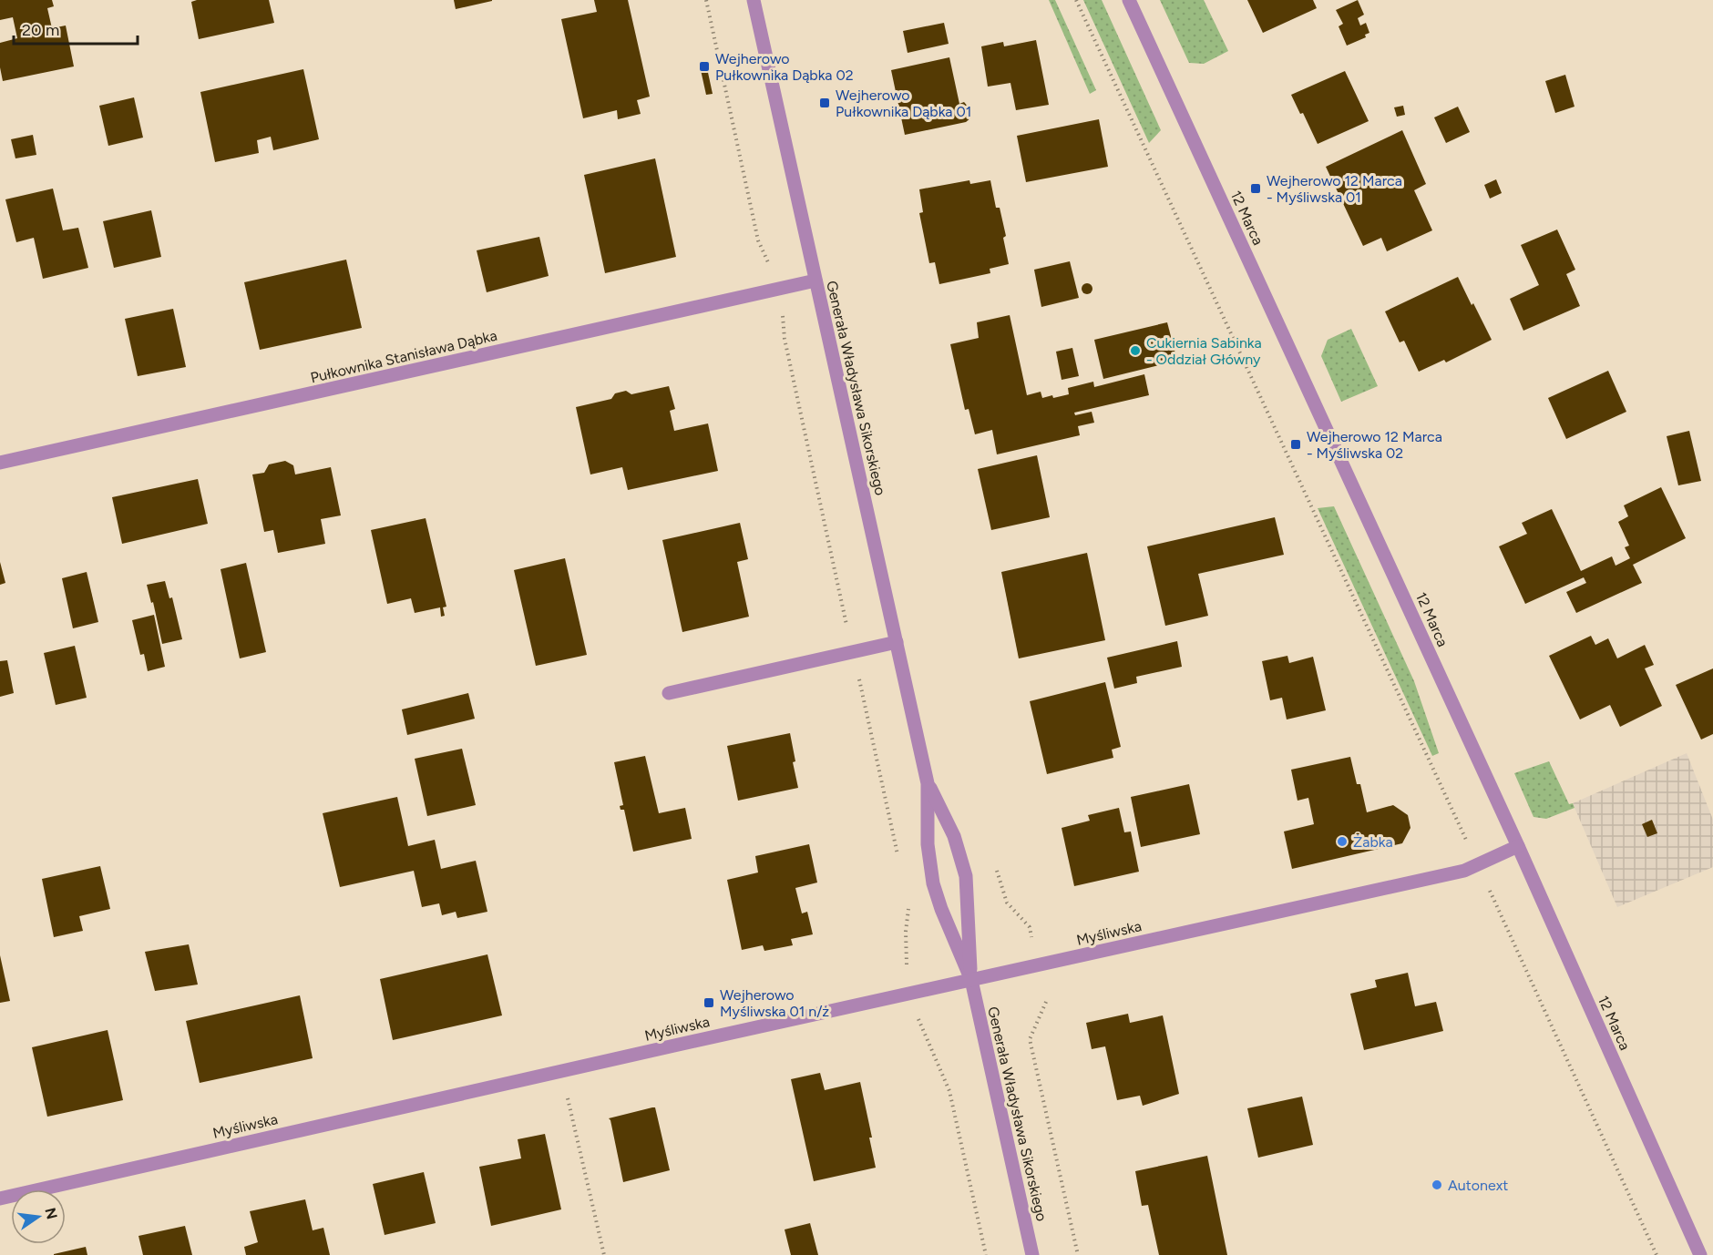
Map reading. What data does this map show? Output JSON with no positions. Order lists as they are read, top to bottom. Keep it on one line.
{"streets":{"street":["12 Marca","Pułkownika Stanisława Dąbka","Generała Władysława Sikorskiego","Myśliwska"]},"crossings":[["12 Marca","Myśliwska"],["Pułkownika Stanisława Dąbka","Generała Władysława Sikorskiego"],["Generała Władysława Sikorskiego","Myśliwska"]],"places":{"transit":["Wejherowo Pułkownika Dąbka 02","Wejherowo Pułkownika Dąbka 01","Wejherowo 12 Marca - Myśliwska 01","Wejherowo 12 Marca - Myśliwska 02","Wejherowo Myśliwska 01 n/ż"],"other":["Cukiernia Sabinka - Oddział Główny","Żabka","Autonext"]},"scale_bar":"20 m","north":"right"}
